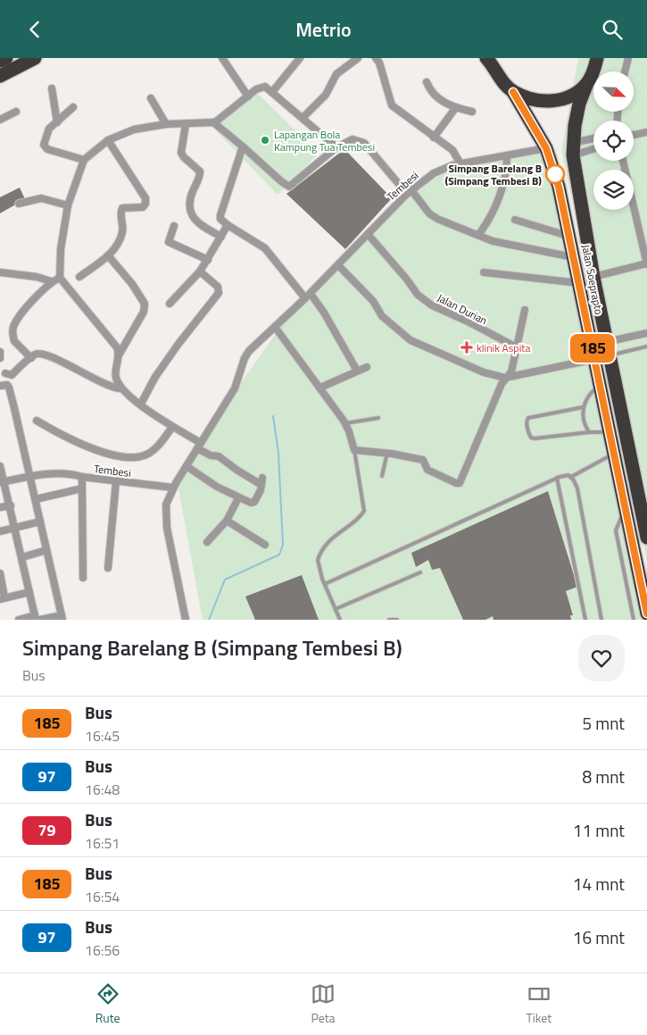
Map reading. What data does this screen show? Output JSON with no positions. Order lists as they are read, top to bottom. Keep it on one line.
{"streets":{"highway":["Jalan Soeprapto"],"street":["Tembesi","Jalan Durian"]},"crossings":[["Tembesi","Jalan Soeprapto"],["Tembesi","Jalan Durian"]],"places":{"other":["Lapangan Bola Kampung Tua Tembesi","Simpang Barelang B (Simpang Tembesi B)"],"health":["klinik Aspita"]},"lines":["bus line 185"],"north":"bottom right","page":{"header":"Metrio","on_map":"185","heading":["Simpang Barelang B (Simpang Tembesi B)","Bus"],"list":[{"mark":"185","name":"Bus","note":"16:45","value":"5 mnt"},{"mark":"97","name":"Bus","note":"16:48","value":"8 mnt"},{"mark":"79","name":"Bus","note":"16:51","value":"11 mnt"},{"mark":"185","name":"Bus","note":"16:54","value":"14 mnt"},{"mark":"97","name":"Bus","note":"16:56","value":"16 mnt"}],"tabs":["Rute","Peta","Tiket"]}}
